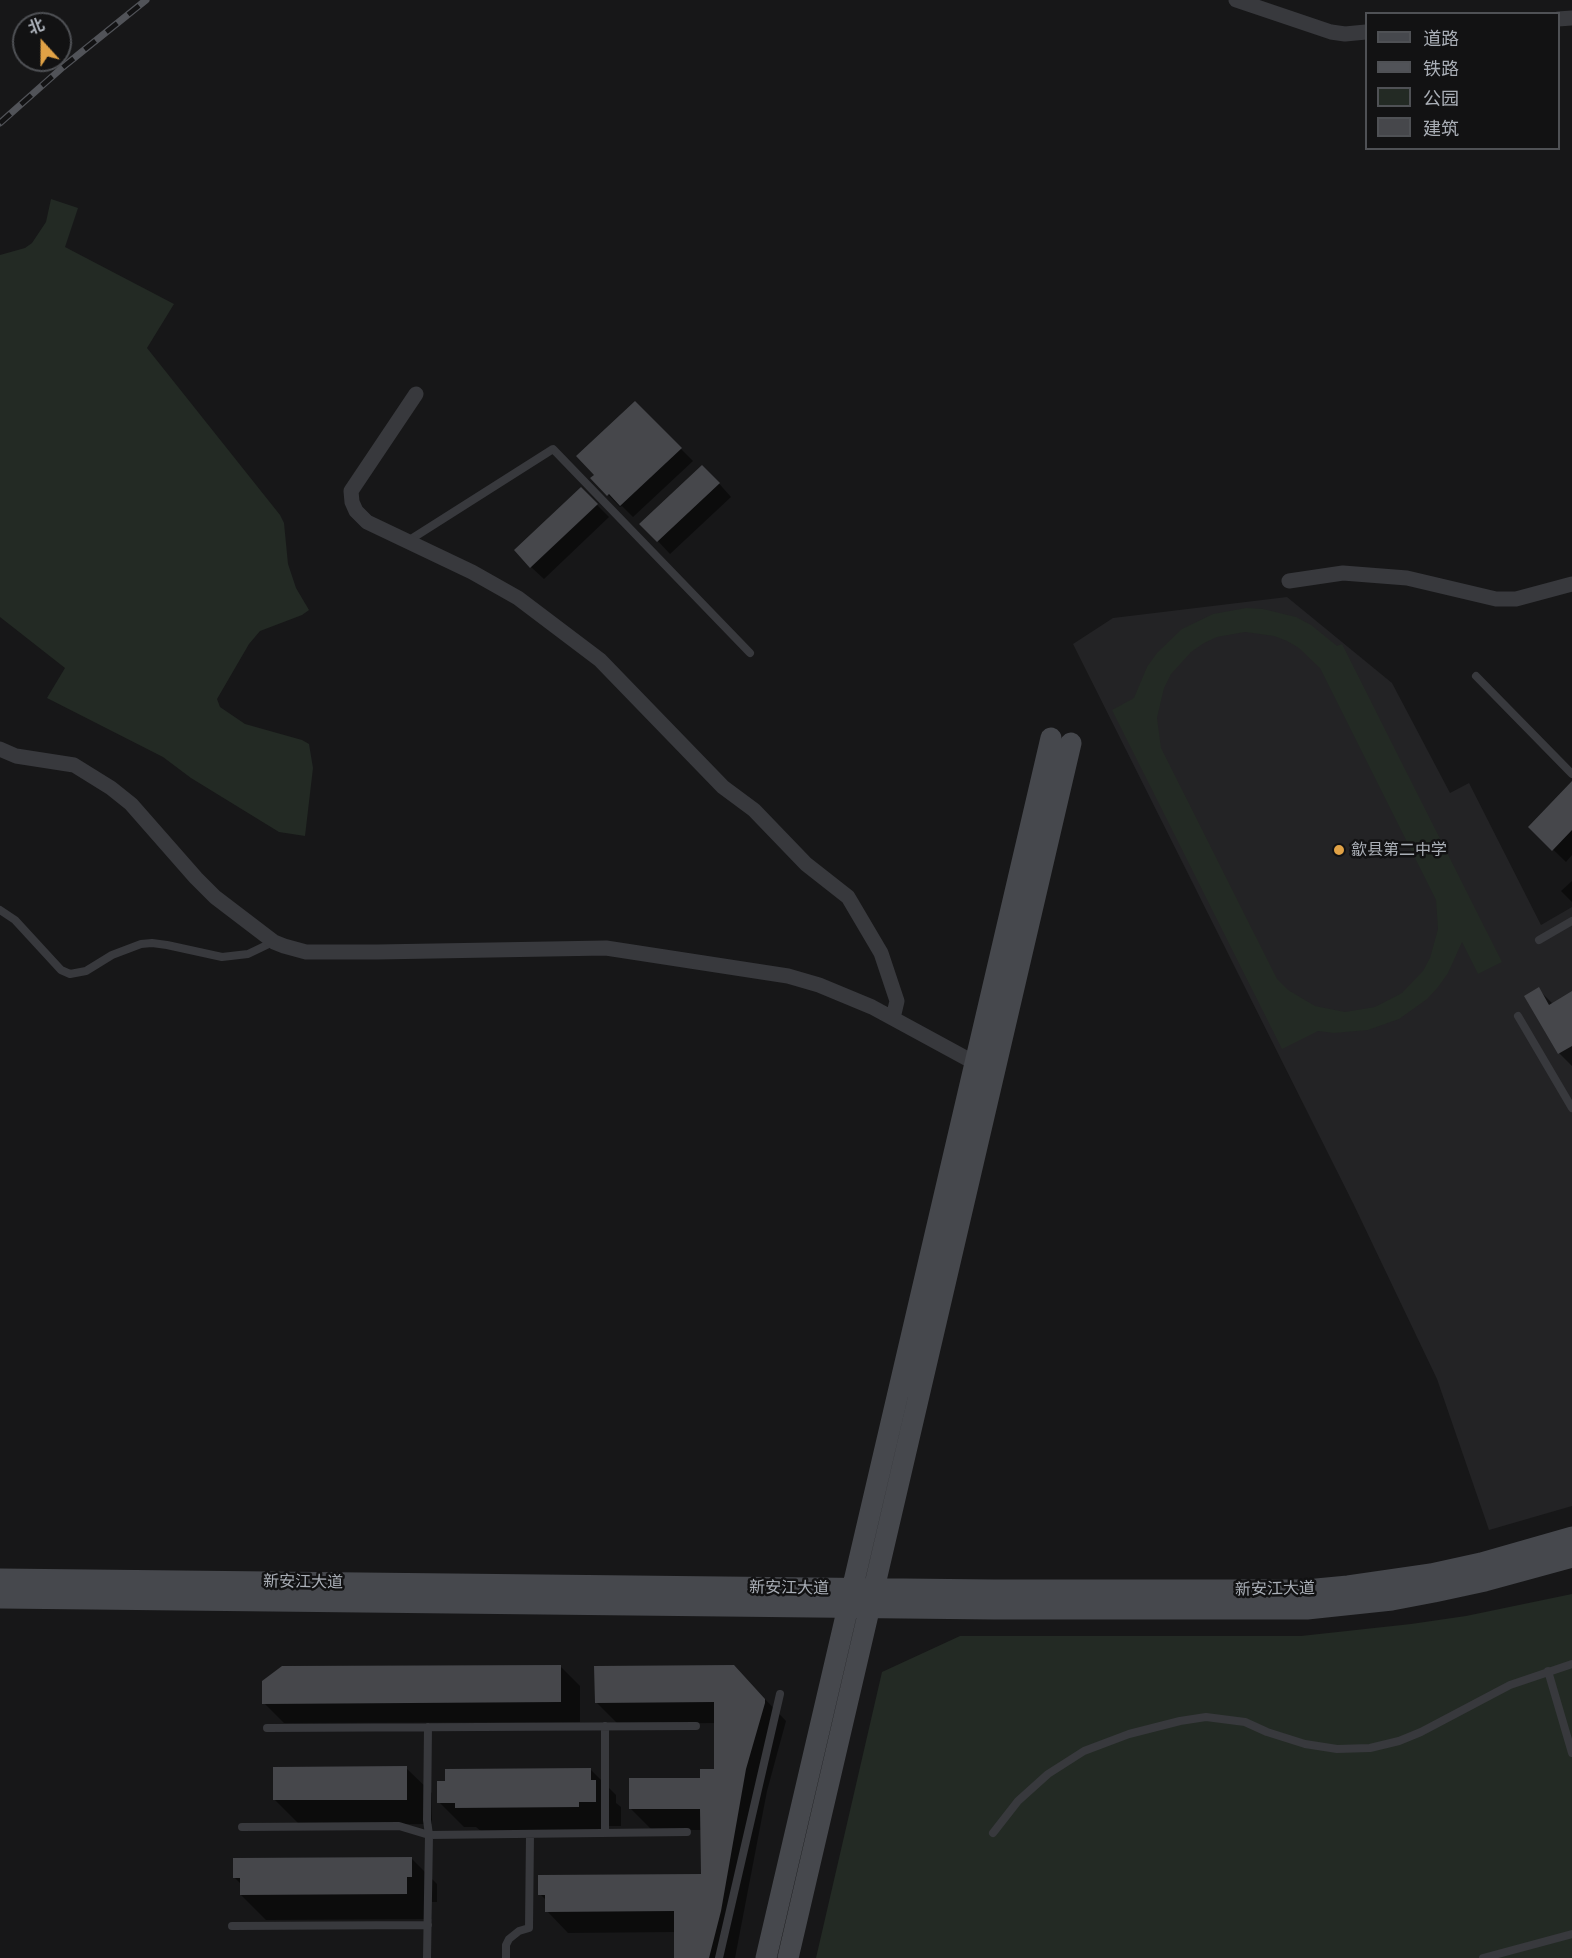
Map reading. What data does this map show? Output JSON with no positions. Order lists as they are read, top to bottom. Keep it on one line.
{"streets":{"main road":["新安江大道"]},"places":["歙县第二中学"],"legend":["道路","铁路","公园","建筑"],"north":"top"}
